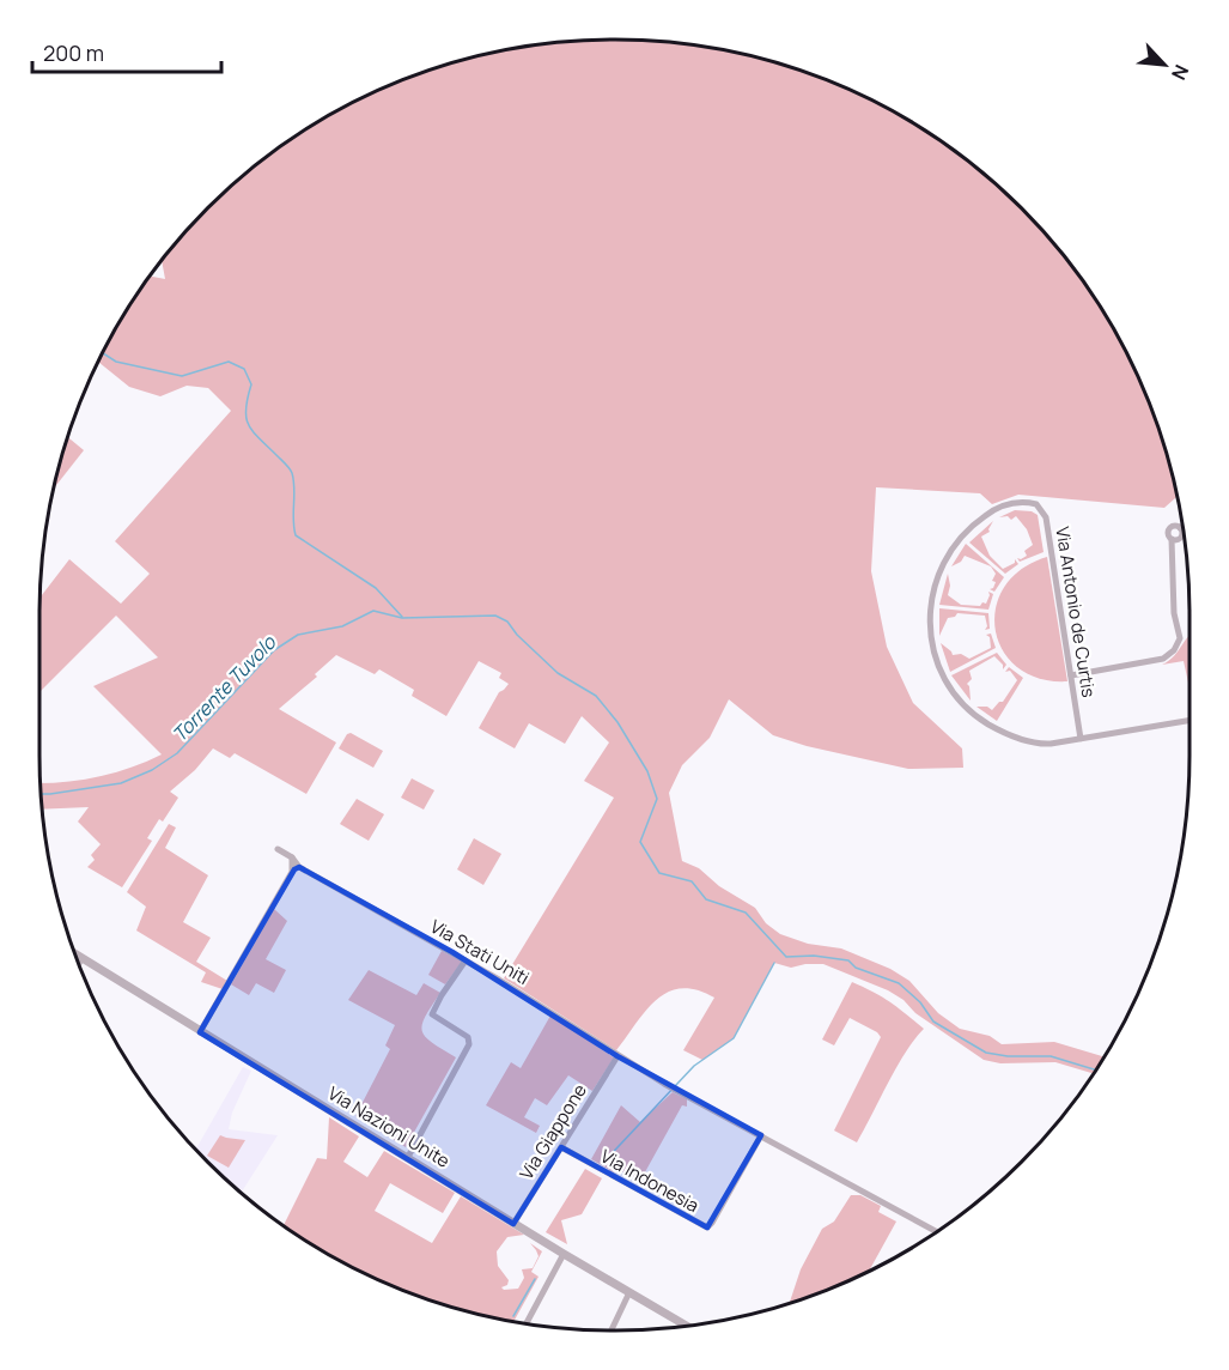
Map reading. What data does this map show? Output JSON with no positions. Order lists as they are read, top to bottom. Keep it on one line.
{"streets":{"street":["Via Antonio de Curtis","Via Stati Uniti","Via Nazioni Unite","Via Giappone","Via Indonesia"]},"crossings":[["Via Stati Uniti","Via Giappone"],["Via Stati Uniti","Via Indonesia"],["Via Nazioni Unite","Via Giappone"],["Via Giappone","Via Indonesia"]],"water":["Torrente Tuvolo"],"scale_bar":"200 m","north":"bottom right"}
